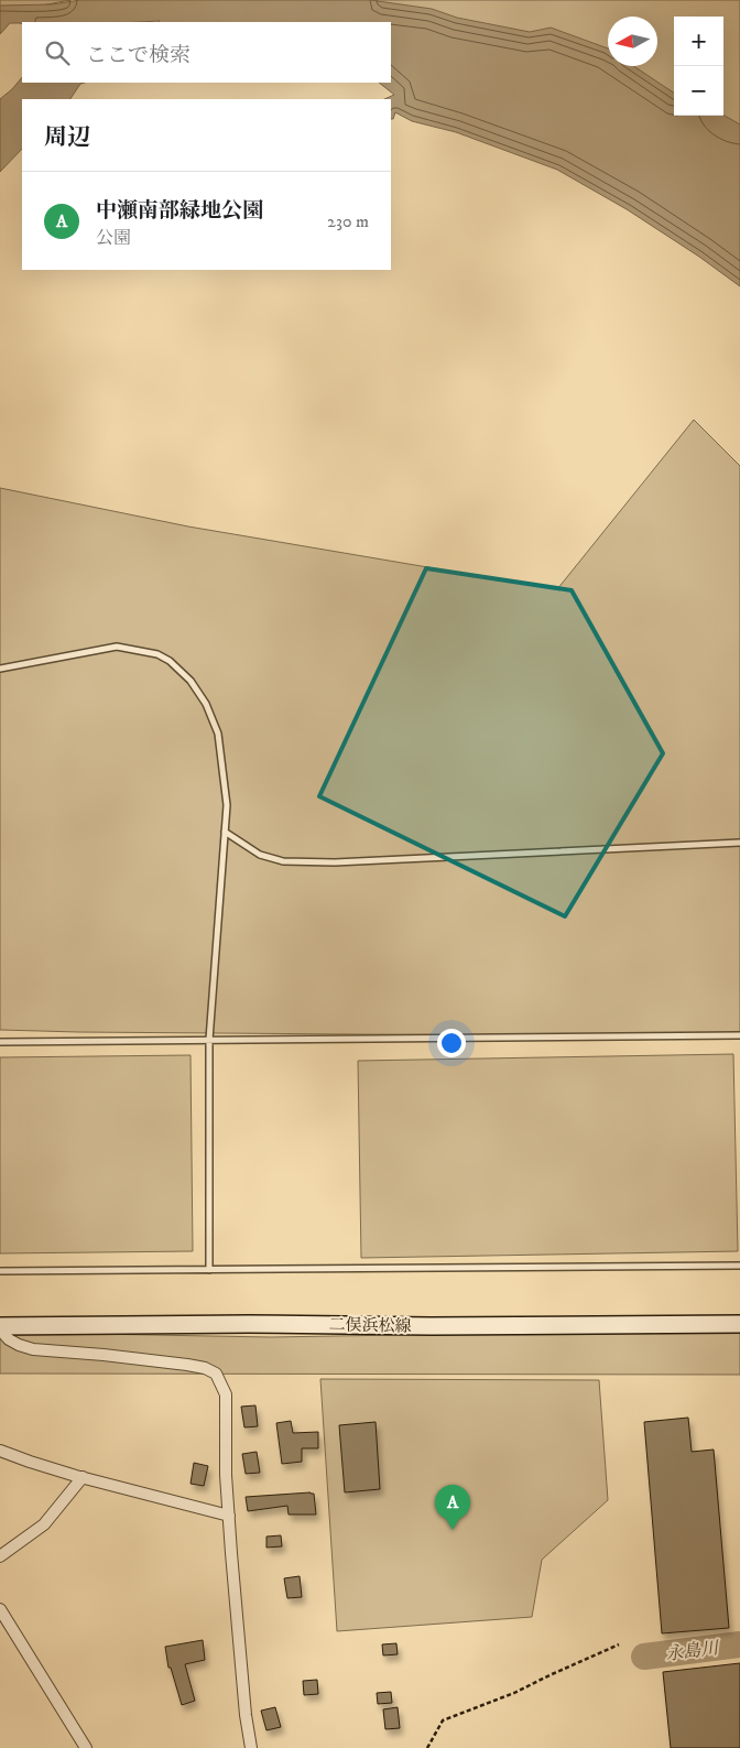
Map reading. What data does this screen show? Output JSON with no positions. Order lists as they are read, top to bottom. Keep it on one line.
{"streets":{"main road":["二俣浜松線"]},"water":["永島川"],"north":"left","page":{"map_buttons":["+","−"],"search":"ここで検索","heading":"周辺","list":[{"mark":"A","name":"中瀬南部緑地公園","note":"公園","value":"230 m"}],"pins":"A"}}
